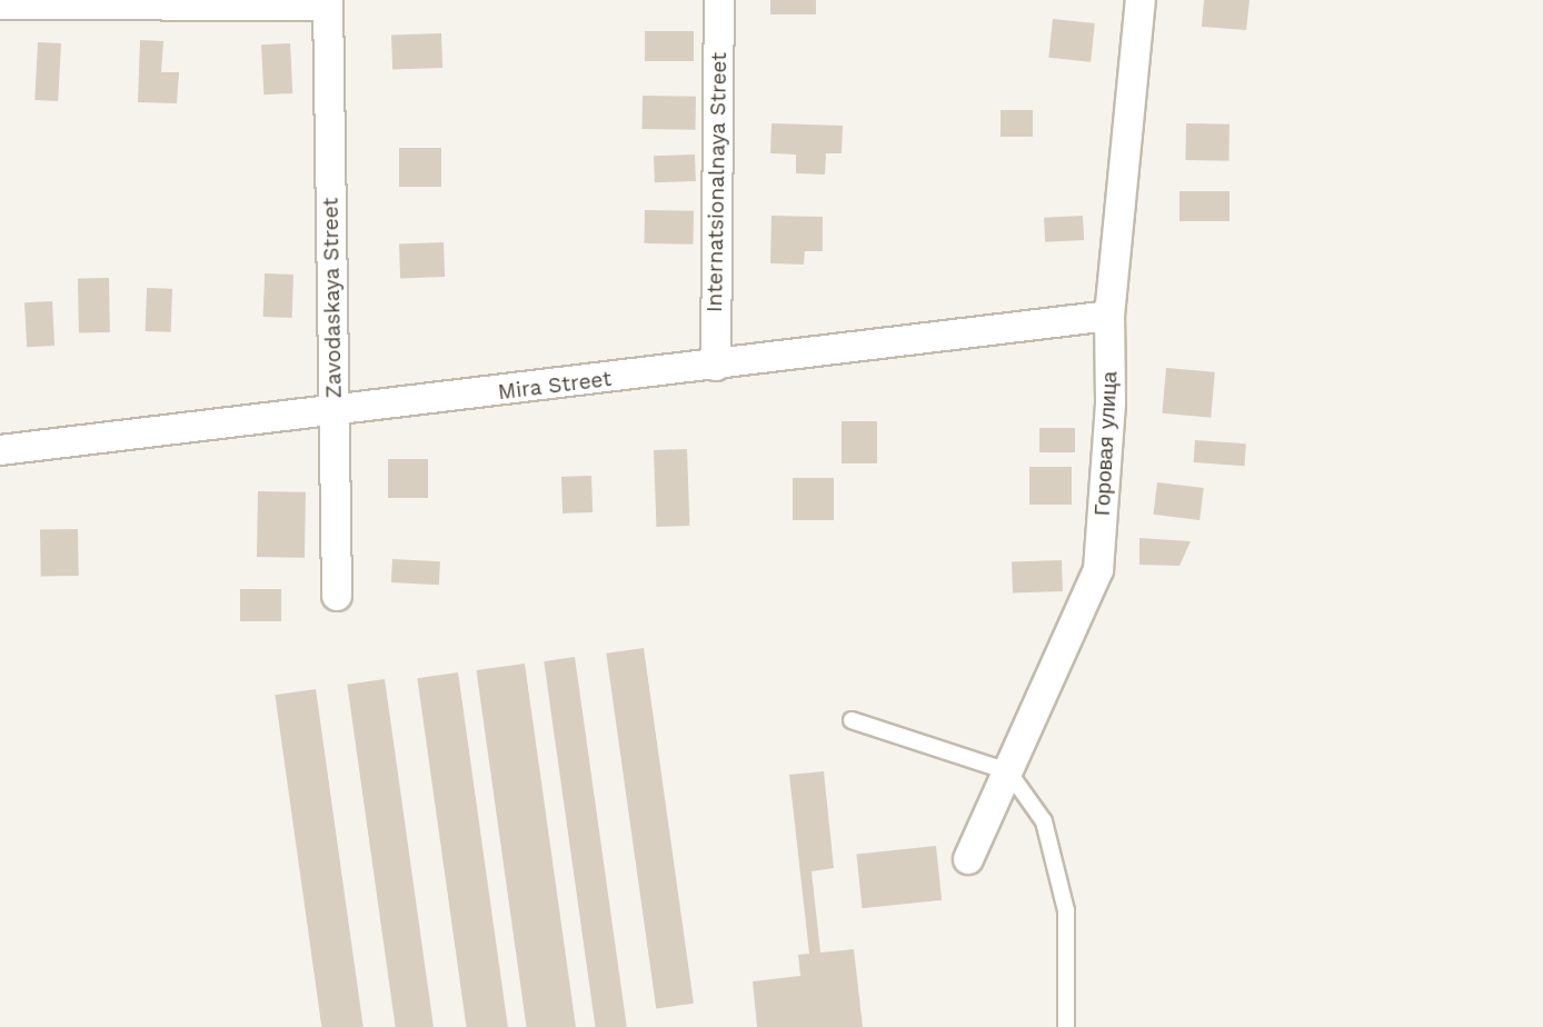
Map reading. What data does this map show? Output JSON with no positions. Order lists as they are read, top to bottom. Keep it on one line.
{"streets":{"street":["Internatsionalnaya Street","Zavodaskaya Street","Mira Street","Горовая улица"]},"crossings":[["Internatsionalnaya Street","Mira Street"],["Zavodaskaya Street","Mira Street"],["Mira Street","Горовая улица"]]}
